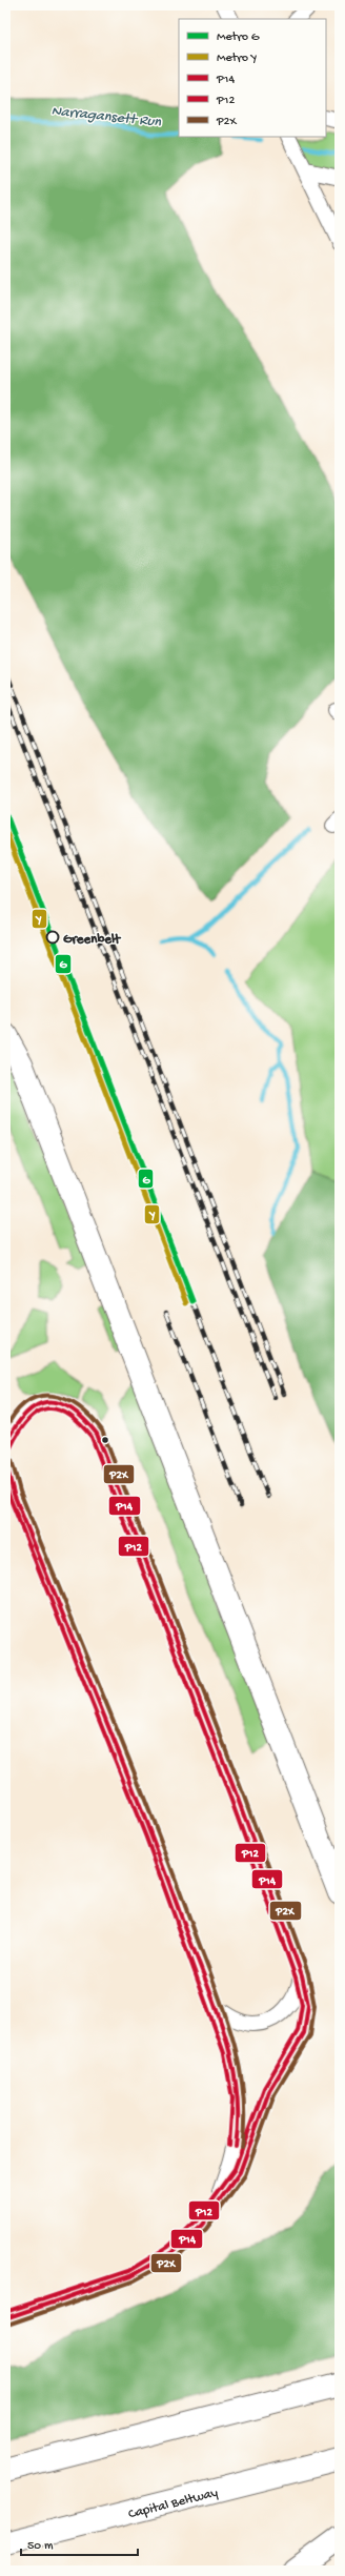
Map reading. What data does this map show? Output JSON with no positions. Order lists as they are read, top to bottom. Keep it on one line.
{"streets":{"highway":["Capital Beltway"]},"water":["Narragansett Run"],"places":["Greenbelt"],"lines":["metro line G","metro line Y","transit line P2X","transit line P14","transit line P12"],"legend":["Metro G","Metro Y","P14","P12","P2X"],"scale_bar":"50 m"}
